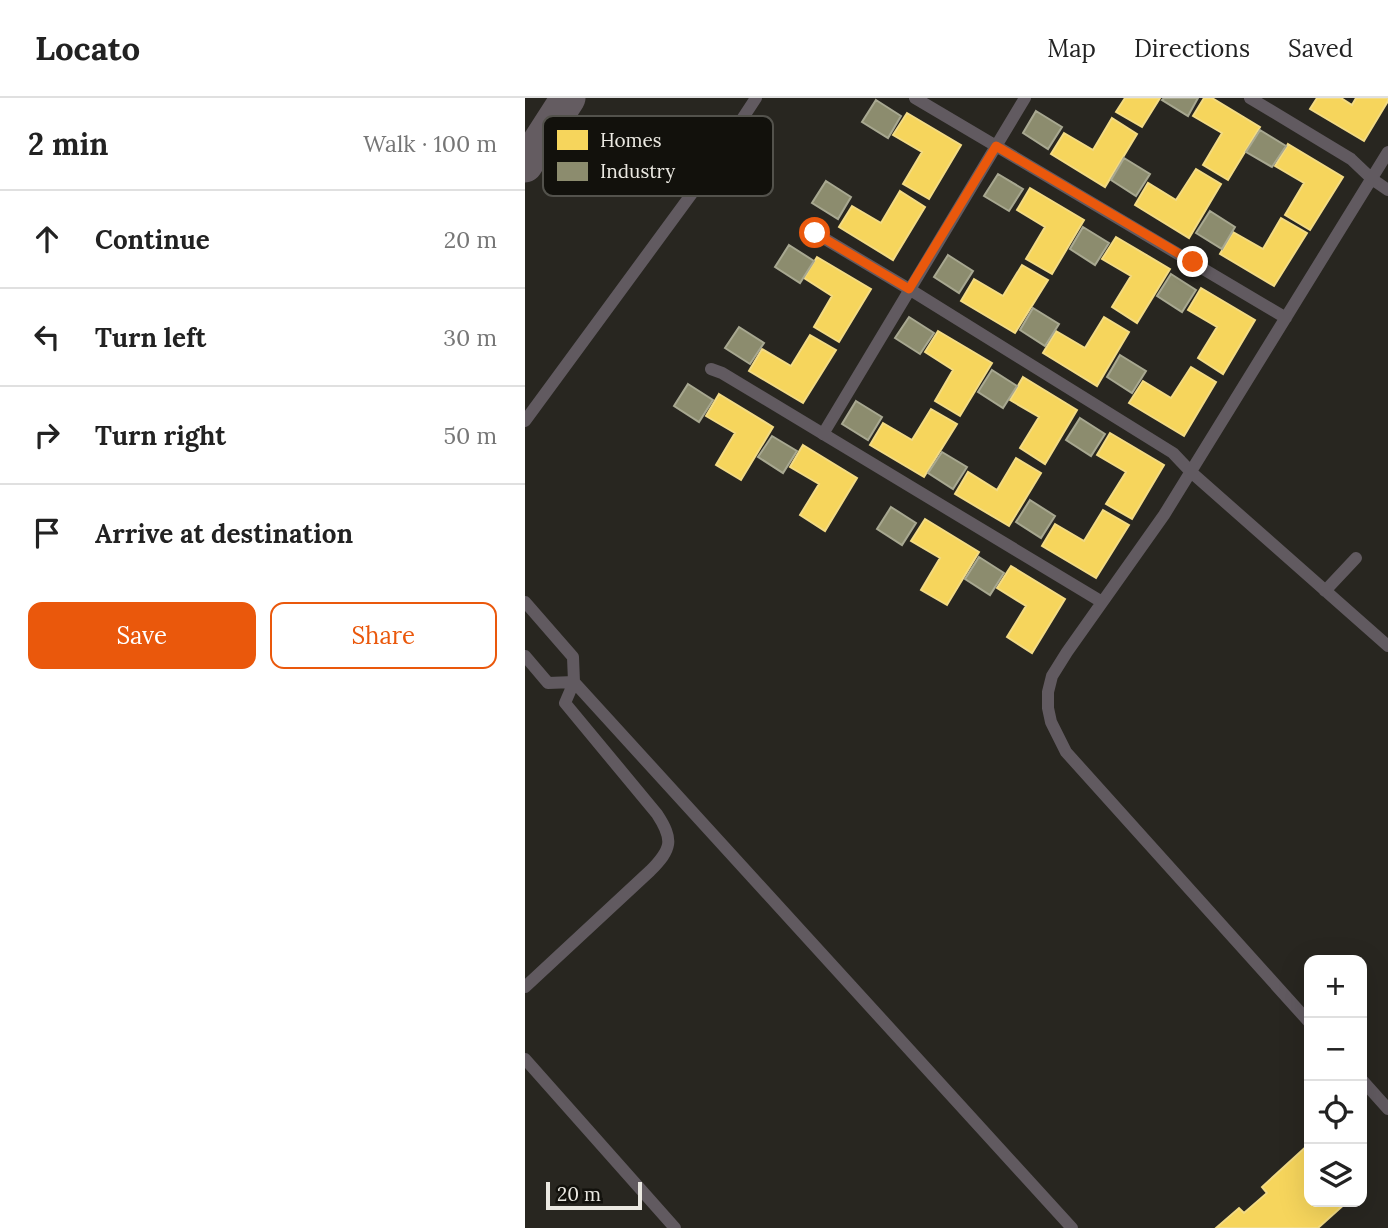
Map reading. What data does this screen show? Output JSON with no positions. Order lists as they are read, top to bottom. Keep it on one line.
{"legend":["Homes","Industry"],"scale_bar":"20 m","page":{"header":"Locato","nav":["Map","Directions","Saved"],"heading":["2 min","Walk · 100 m"],"list":[["Continue","20 m"],["Turn left","30 m"],["Turn right","50 m"],"Arrive at destination"],"buttons":["Save","Share"],"map_buttons":["+","−"],"scale":"20 m"}}
